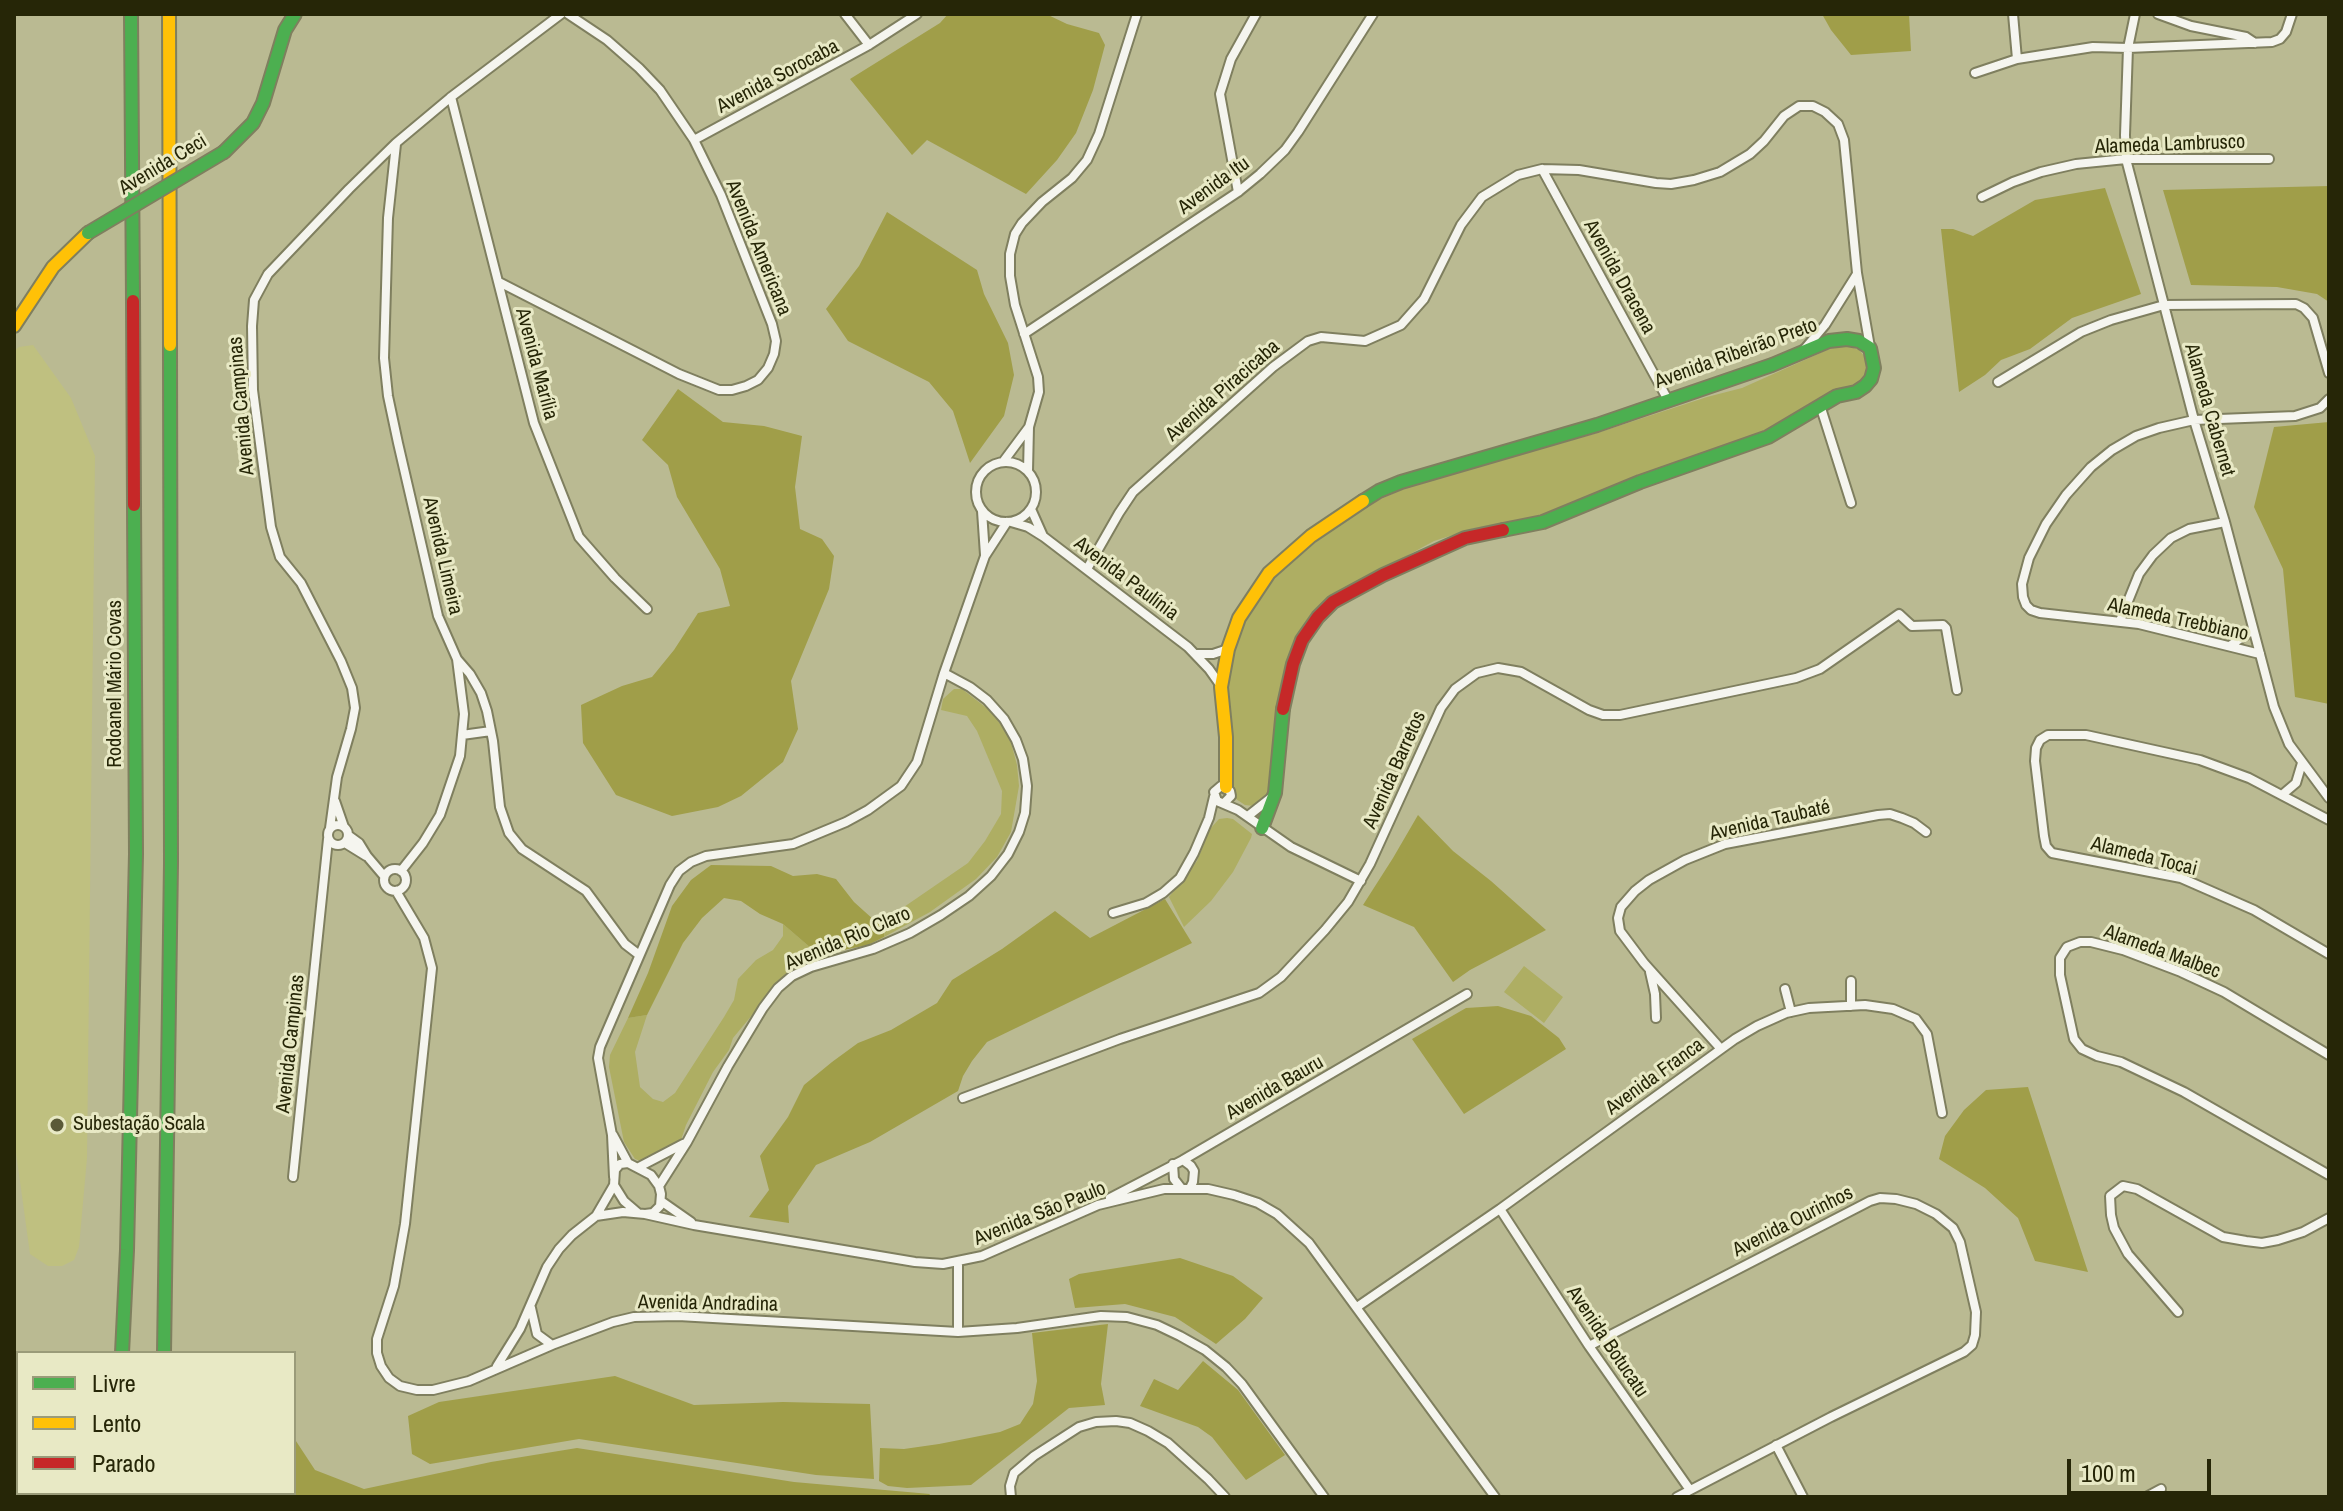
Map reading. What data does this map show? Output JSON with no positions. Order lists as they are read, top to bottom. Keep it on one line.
{"streets":{"main road":["Avenida Ceci","Avenida Ribeirão Preto","Rodoanel Mário Covas"],"street":["Avenida Sorocaba","Alameda Lambrusco","Avenida Itu","Avenida Americana","Avenida Dracena","Avenida Marília","Avenida Piracicaba","Avenida Campinas","Alameda Cabernet","Avenida Limeira","Avenida Paulínia","Alameda Trebbiano","Avenida Barretos","Avenida Taubaté","Alameda Tocai","Avenida Rio Claro","Alameda Malbec","Avenida Franca","Avenida Bauru","Avenida São Paulo","Avenida Ourinhos","Avenida Andradina","Avenida Botucatu"]},"crossings":[["Avenida Sorocaba","Avenida Americana"],["Alameda Lambrusco","Alameda Cabernet"],["Avenida Americana","Avenida Marília"],["Avenida Americana","Avenida Campinas"],["Avenida Dracena","Avenida Ribeirão Preto"],["Avenida Dracena","Avenida Piracicaba"],["Avenida Ribeirão Preto","Avenida Piracicaba"],["Avenida Ribeirão Preto","Avenida Paulínia"],["Avenida Marília","Avenida Campinas"],["Avenida Piracicaba","Avenida Paulínia"],["Avenida Campinas","Avenida Limeira"],["Alameda Cabernet","Alameda Trebbiano"],["Avenida Taubaté","Avenida Franca"],["Avenida Rio Claro","Avenida São Paulo"],["Avenida Franca","Avenida São Paulo"],["Avenida Franca","Avenida Botucatu"],["Avenida Bauru","Avenida São Paulo"],["Avenida Ourinhos","Avenida Botucatu"]],"places":["Subestação Scala"],"legend":["Livre","Lento","Parado"],"scale_bar":"100 m"}
